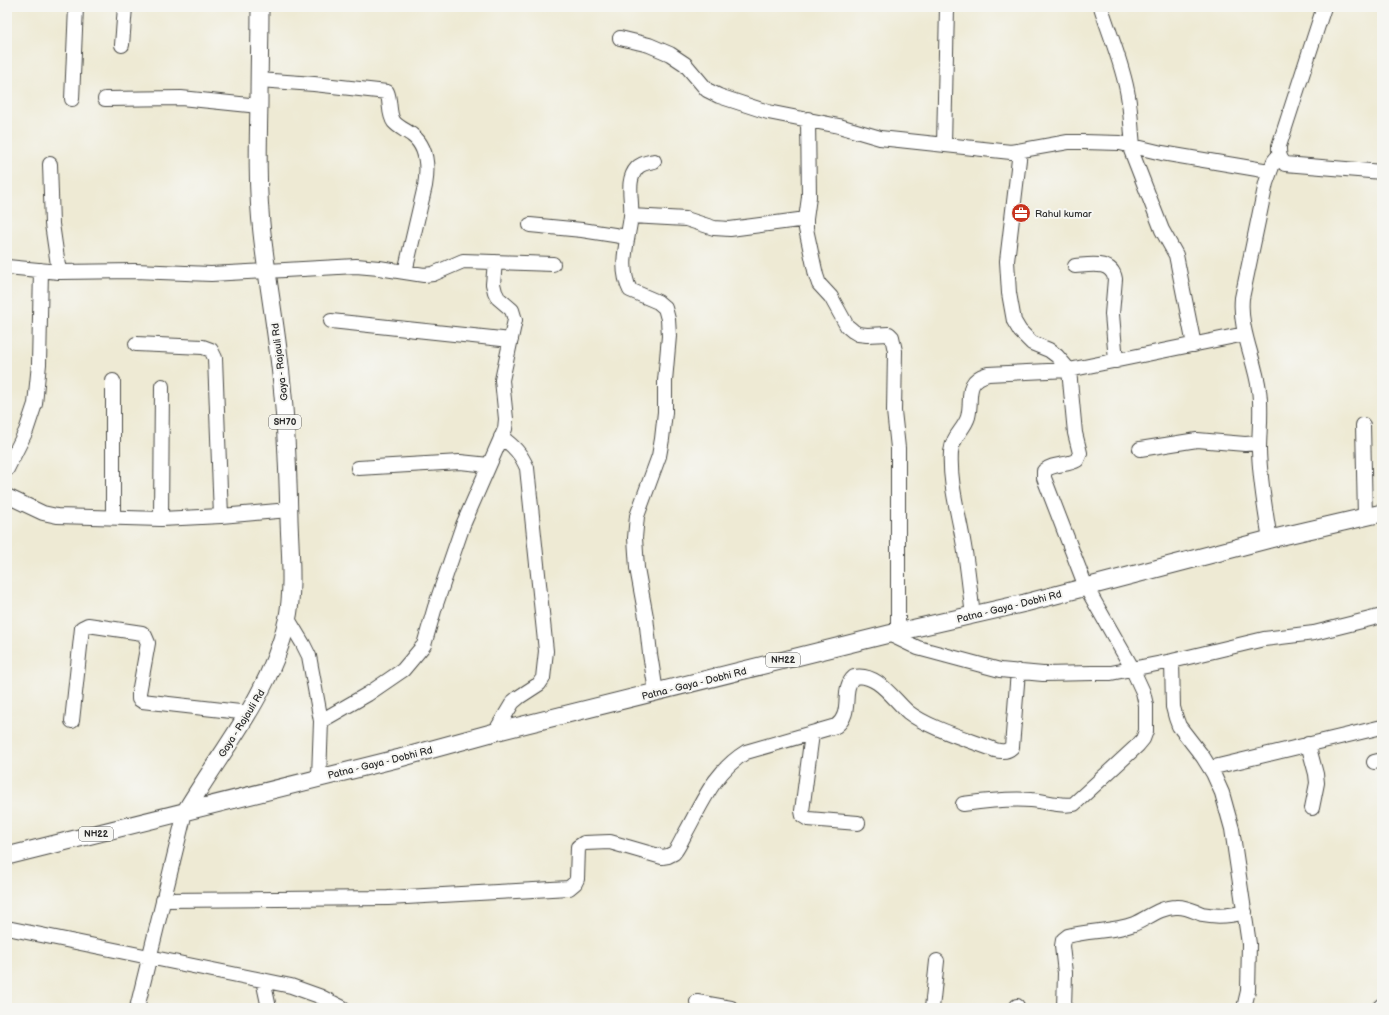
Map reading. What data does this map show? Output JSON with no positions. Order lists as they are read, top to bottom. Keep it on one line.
{"streets":{"main road":["Gaya - Rajauli Rd","SH70","Patna - Gaya - Dobhi Rd","NH22"]},"crossings":[["Gaya - Rajauli Rd","Patna - Gaya - Dobhi Rd"]],"places":{"office":["Rahul kumar"]}}
